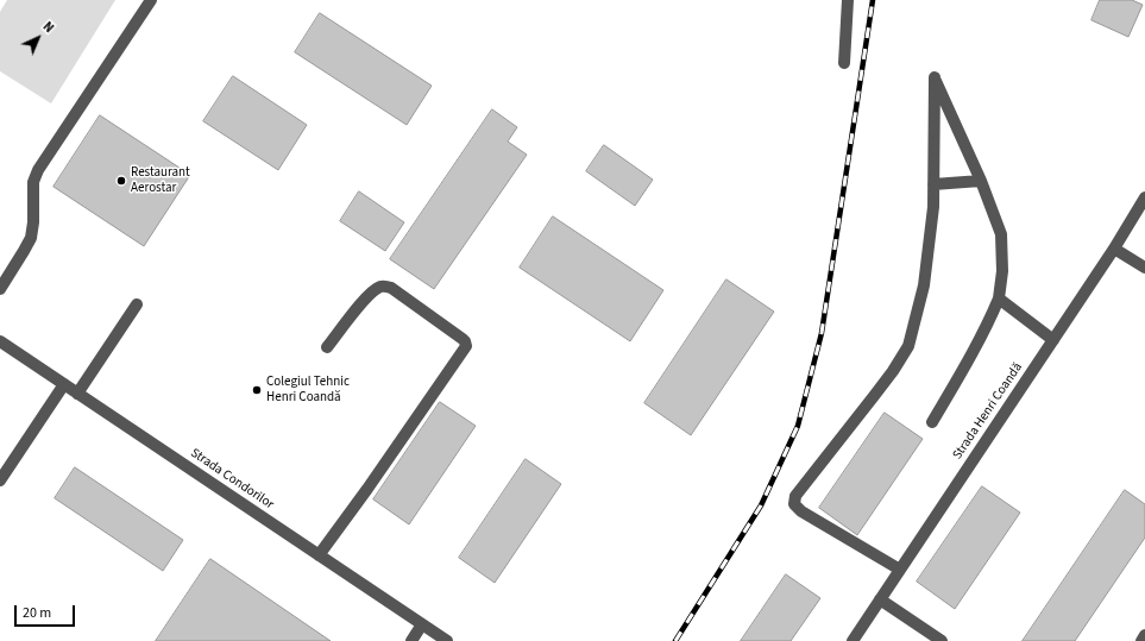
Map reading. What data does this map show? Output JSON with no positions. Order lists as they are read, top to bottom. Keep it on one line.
{"streets":{"street":["Strada Henri Coandă","Strada Condorilor"]},"places":["Restaurant Aerostar","Colegiul Tehnic Henri Coandă"],"scale_bar":"20 m","north":"top right"}
